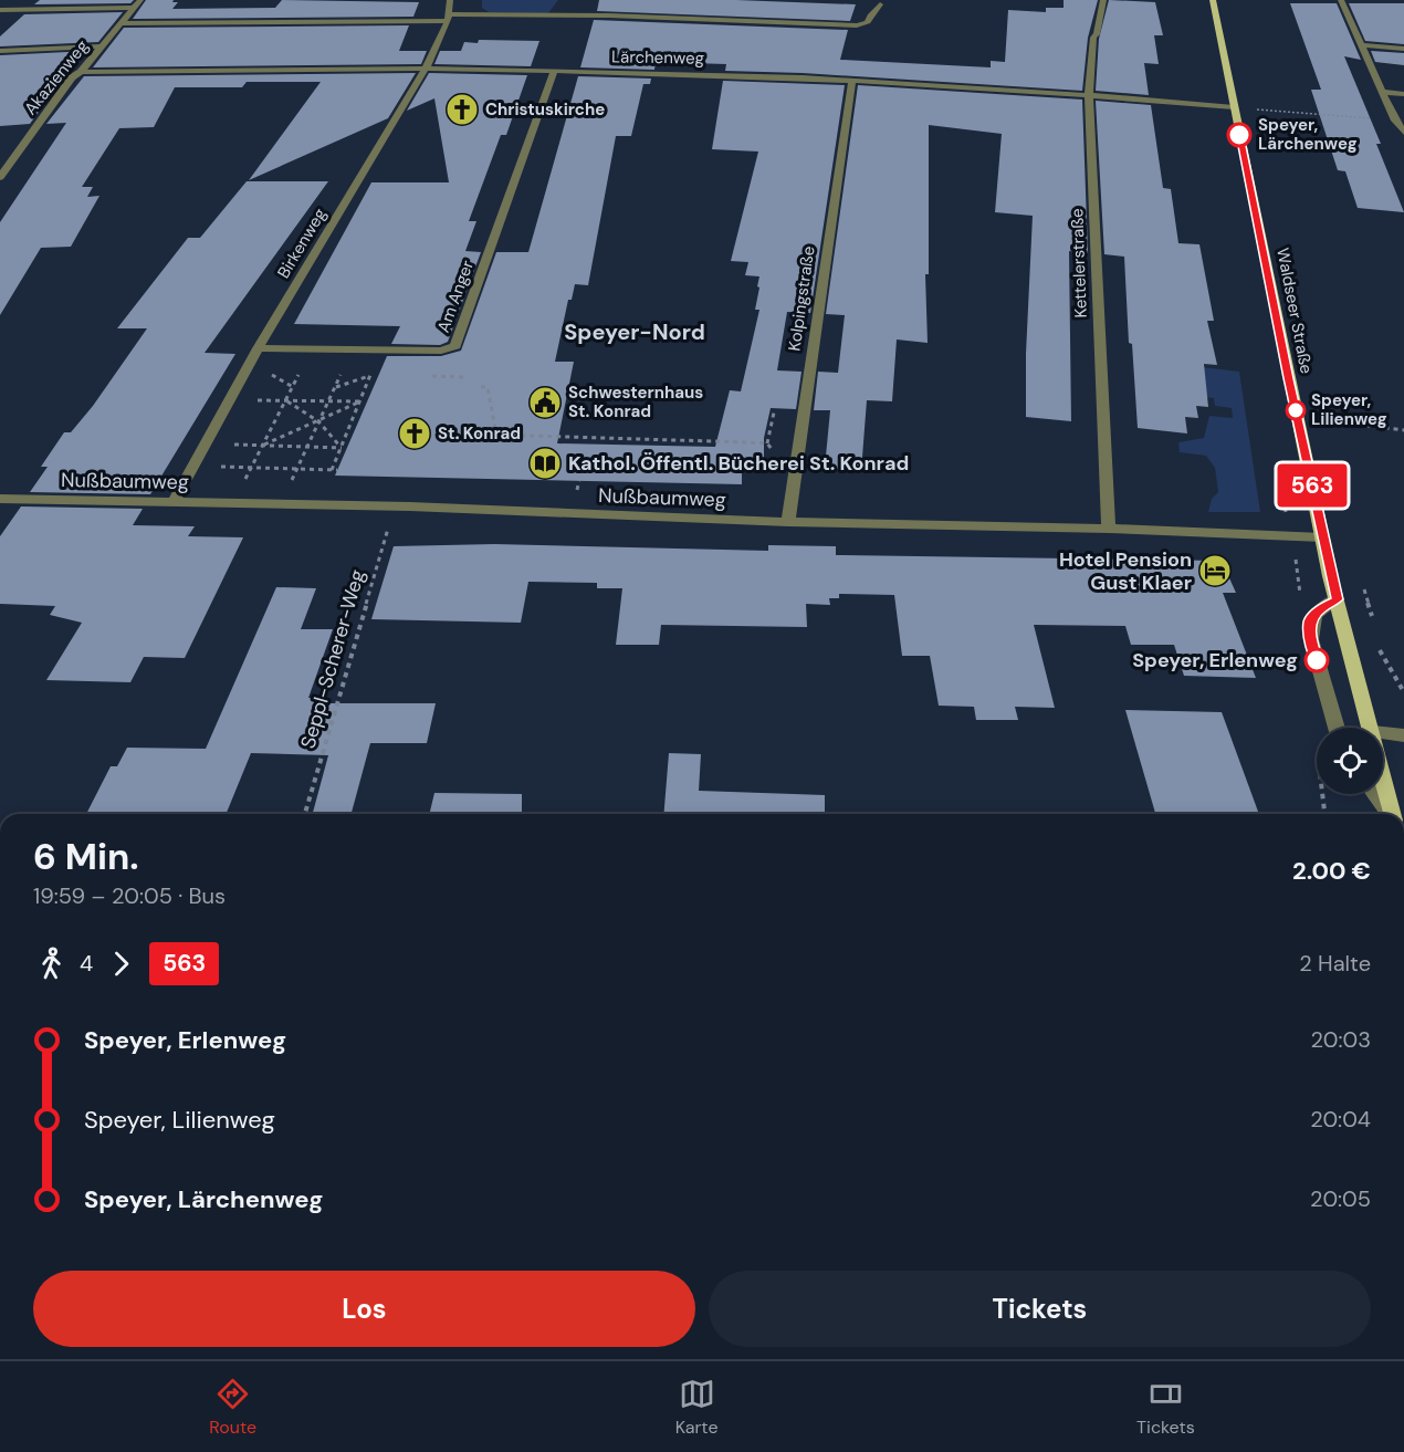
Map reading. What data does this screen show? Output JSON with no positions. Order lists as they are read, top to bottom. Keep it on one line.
{"streets":{"main road":["Waldseer Straße"],"street":["Lärchenweg","Akazienweg","Birkenweg","Kettelerstraße","Am Anger","Kolpingstraße","Nußbaumweg"],"path":["Seppl-Scherer-Weg"]},"crossings":[["Lärchenweg","Akazienweg"],["Lärchenweg","Birkenweg"],["Lärchenweg","Kettelerstraße"],["Lärchenweg","Am Anger"],["Lärchenweg","Kolpingstraße"],["Lärchenweg","Waldseer Straße"],["Birkenweg","Am Anger"],["Birkenweg","Nußbaumweg"],["Kettelerstraße","Nußbaumweg"],["Kolpingstraße","Nußbaumweg"],["Waldseer Straße","Nußbaumweg"],["Nußbaumweg","Seppl-Scherer-Weg"]],"districts":["Speyer-Nord"],"places":{"church":["Christuskirche","St. Konrad"],"other":["Speyer, Lärchenweg","Speyer, Lilienweg","Speyer, Erlenweg"],"public building":["Schwesternhaus St. Konrad"],"library":["Kathol. Öffentl. Bücherei St. Konrad"],"hotel":["Hotel Pension Gust Klaer"]},"lines":["bus line 563"],"page":{"on_map":"563","heading":["6 Min.","19:59 – 20:05 · Bus","2.00 €"],"legs":["4","563","2 Halte"],"list":[{"name":"Speyer, Erlenweg","value":"20:03"},{"name":"Speyer, Lilienweg","value":"20:04"},{"name":"Speyer, Lärchenweg","value":"20:05"}],"buttons":["Los","Tickets"],"tabs":["Route","Karte","Tickets"]}}
